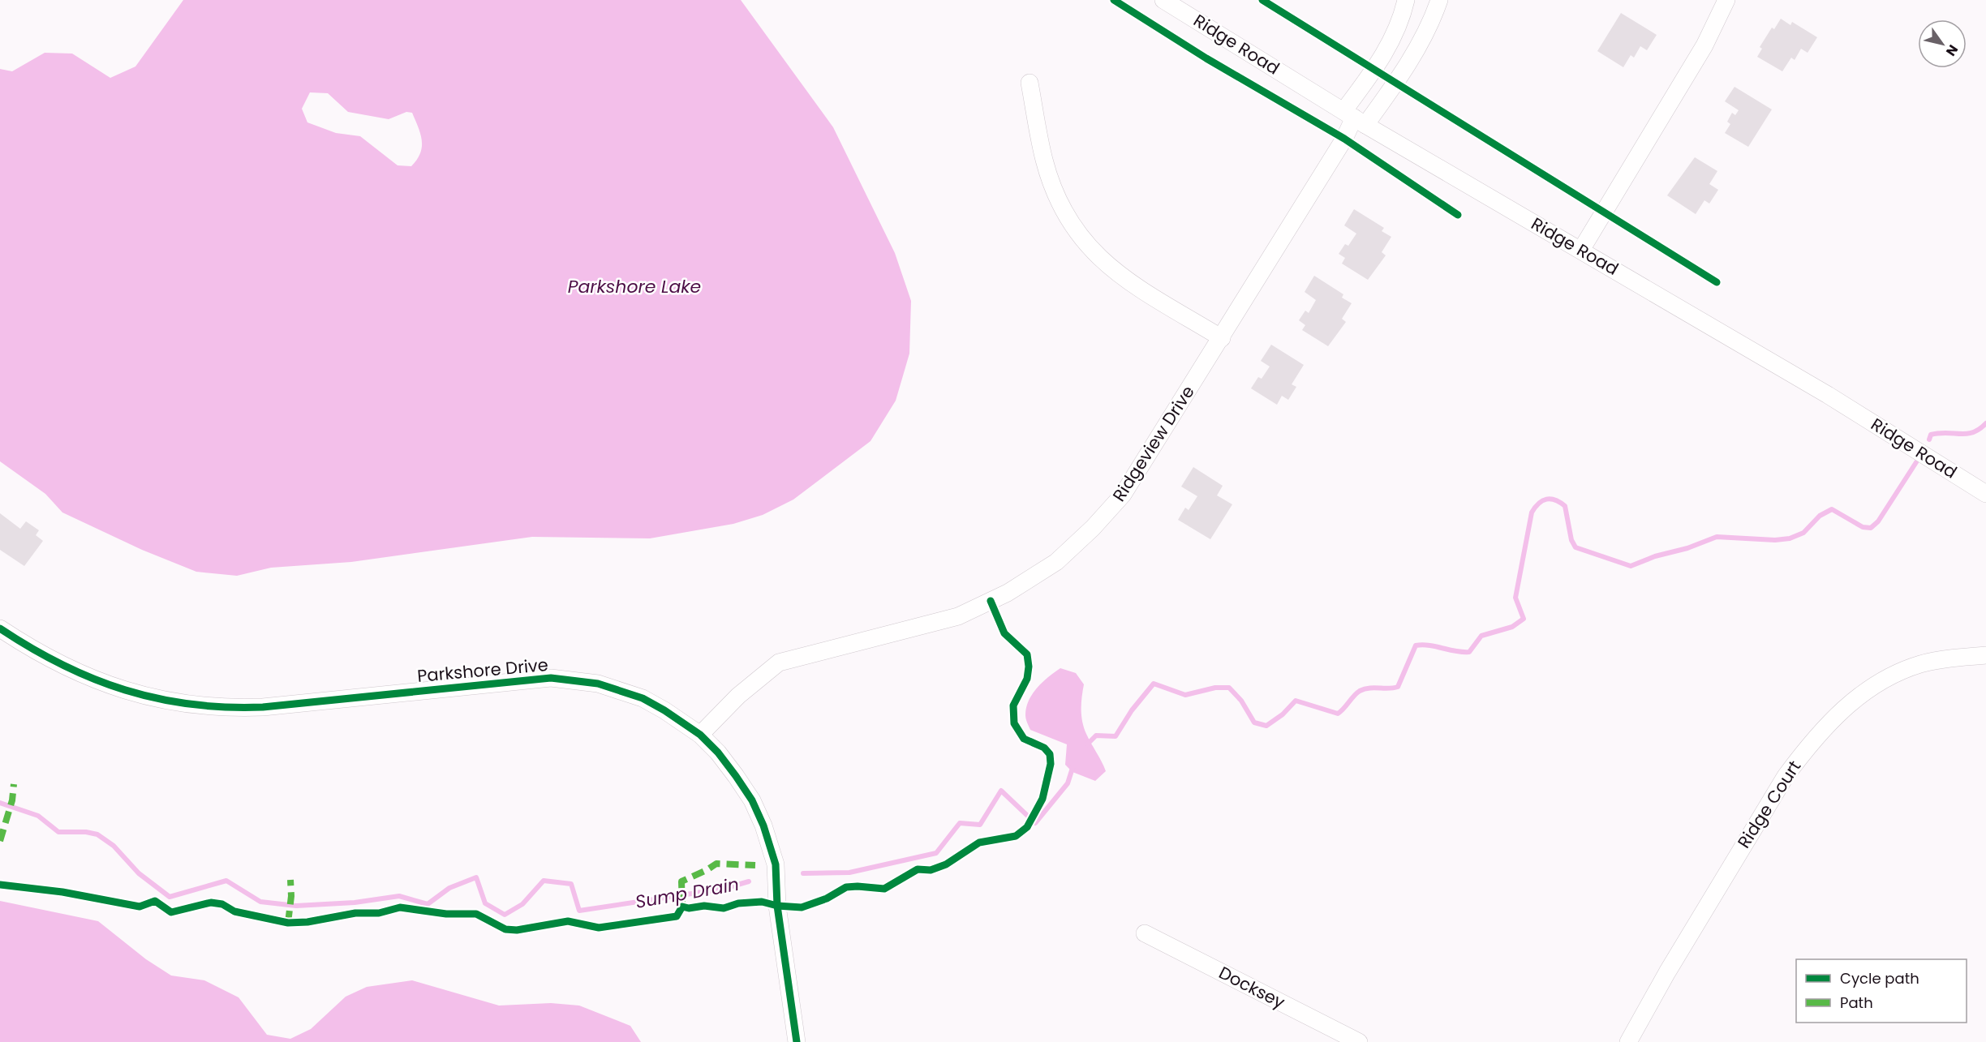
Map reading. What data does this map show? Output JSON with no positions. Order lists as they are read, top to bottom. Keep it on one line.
{"streets":{"street":["Ridge Road","Ridgeview Drive","Parkshore Drive","Ridge Court","Docksey"]},"crossings":[["Ridge Road","Ridgeview Drive"],["Ridgeview Drive","Parkshore Drive"]],"water":["Parkshore Lake","Sump Drain"],"legend":["Cycle path","Path"],"north":"bottom right"}
